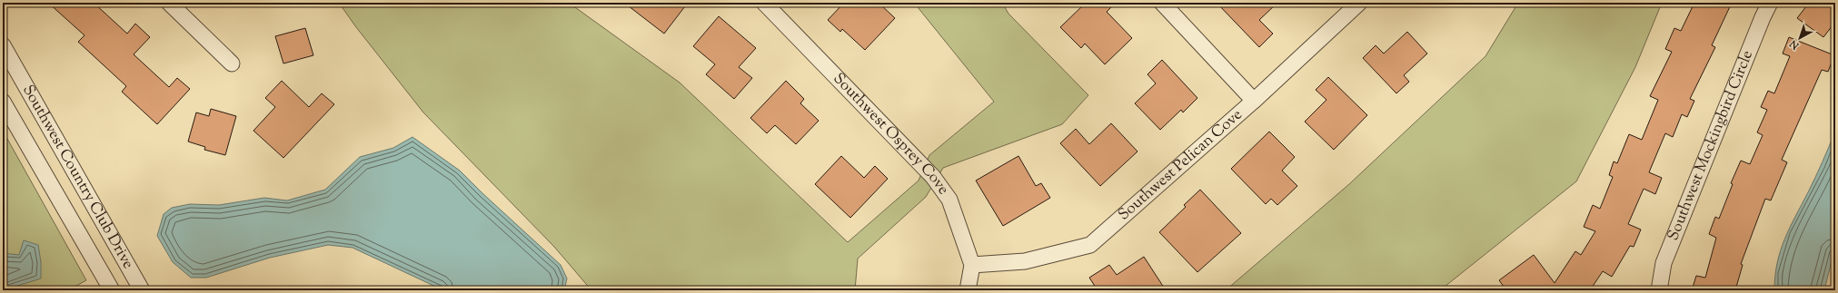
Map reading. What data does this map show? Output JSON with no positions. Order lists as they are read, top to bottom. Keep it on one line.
{"streets":{"street":["Southwest Osprey Cove","Southwest Mockingbird Circle","Southwest Pelican Cove","Southwest Country Club Drive"]},"crossings":[["Southwest Osprey Cove","Southwest Pelican Cove"]],"north":"bottom left"}
